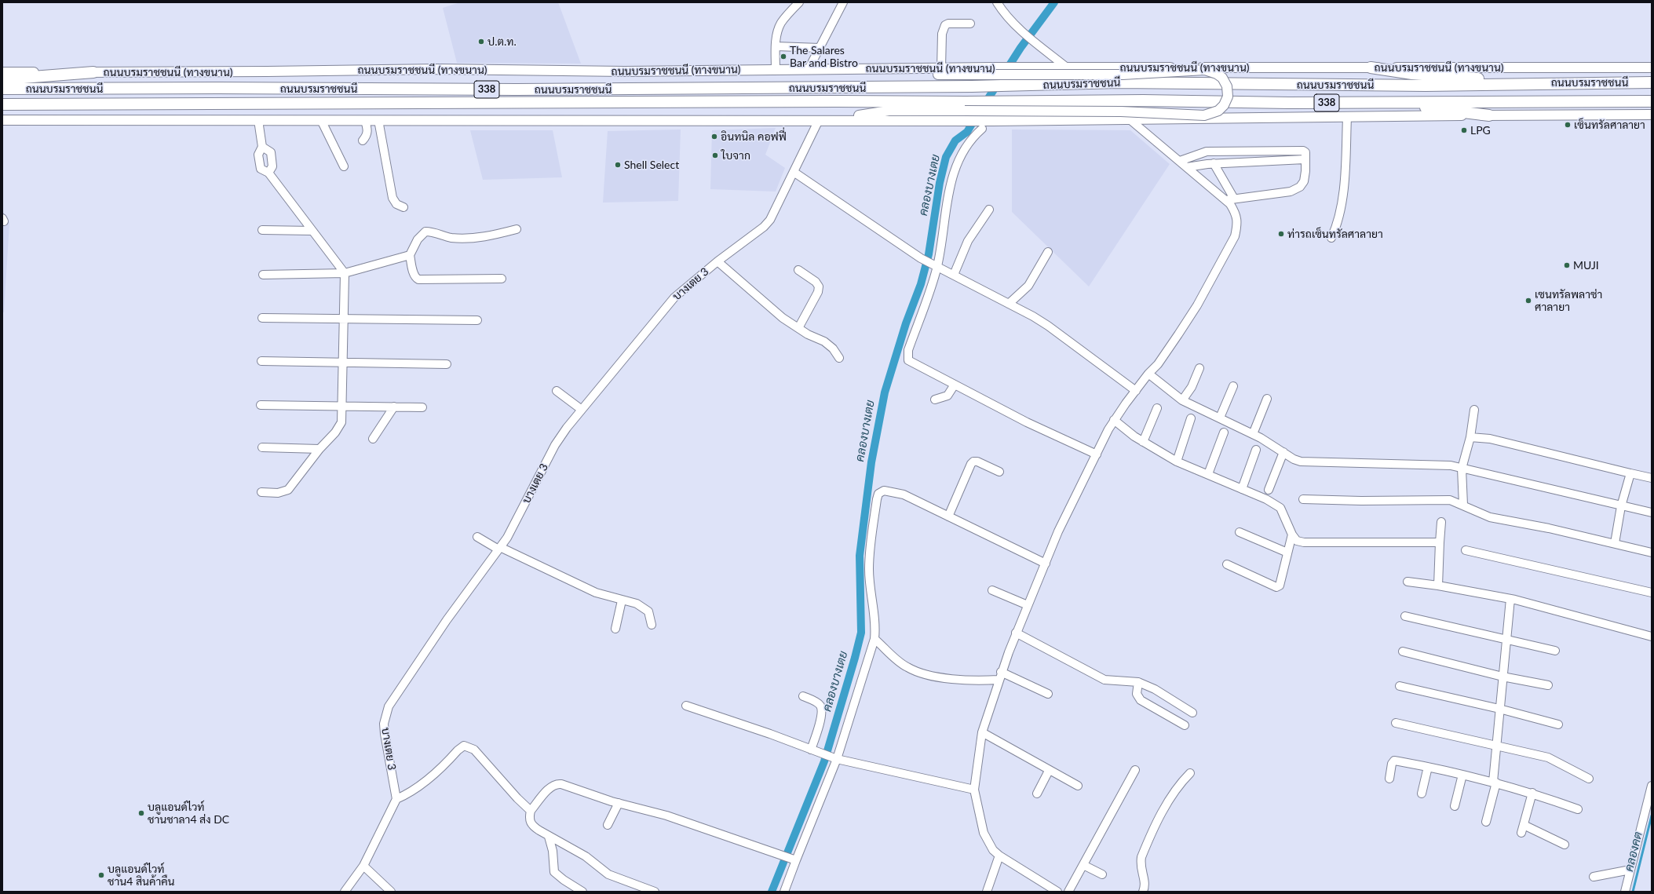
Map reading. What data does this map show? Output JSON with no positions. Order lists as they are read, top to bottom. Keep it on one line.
{"streets":{"highway":["ถนนบรมราชชนนี","338"],"main road":["ถนนบรมราชชนนี (ทางขนาน)"],"street":["บางเตย 3"]},"crossings":[["338","บางเตย 3"]],"water":["คลองบางเตย","คลองคต"],"places":["ป.ต.ท.","The Salares Bar and Bistro","เซ็นทรัลศาลายา","LPG","อินทนิล คอฟฟี่","ใบจาก","Shell Select","ท่ารถเซ็นทรัลศาลายา","MUJI","เซนทรัลพลาซ่า ศาลายา","บลูแอนด์ไวท์ ชานชาลา4 ส่ง DC","บลูแอนด์ไวท์ ชาน4 สินค้าคืน"]}
